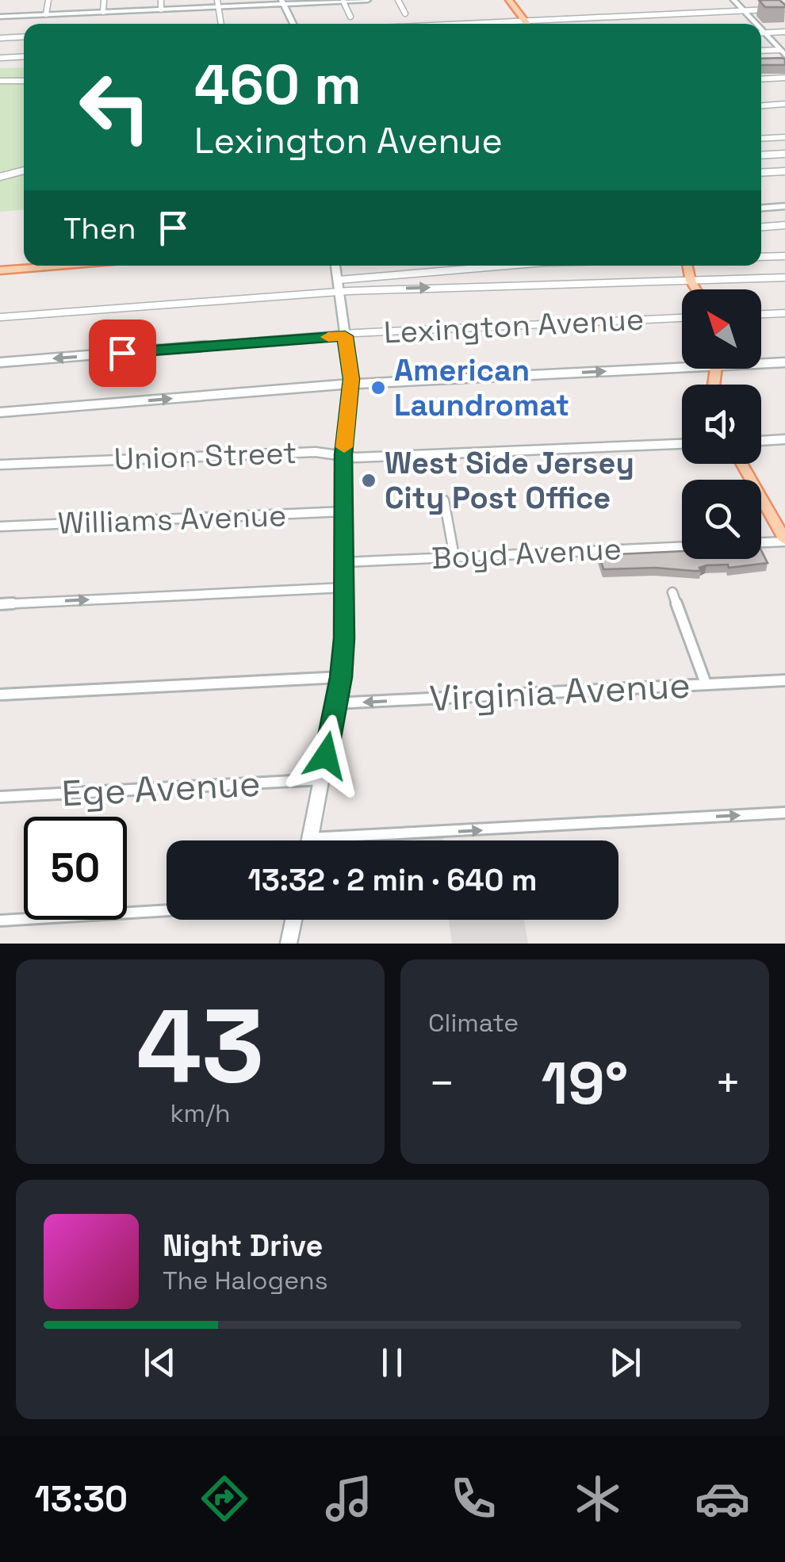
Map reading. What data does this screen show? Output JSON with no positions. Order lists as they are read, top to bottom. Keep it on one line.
{"streets":{"street":["Lexington Avenue","Union Street","Williams Avenue","Boyd Avenue","Virginia Avenue","Ege Avenue"]},"one_way":["Virginia Avenue"],"places":["American Laundromat","West Side Jersey City Post Office"],"north":"top left","page":{"turn":["460 m","Lexington Avenue"],"then":"Then","limit":"50","trip":"13:32 · 2 min · 640 m","tile":[["43","km/h"],"Climate"],"heat":["−","19°","+"],"song":["Night Drive","The Halogens"],"tabs":"13:30"}}
